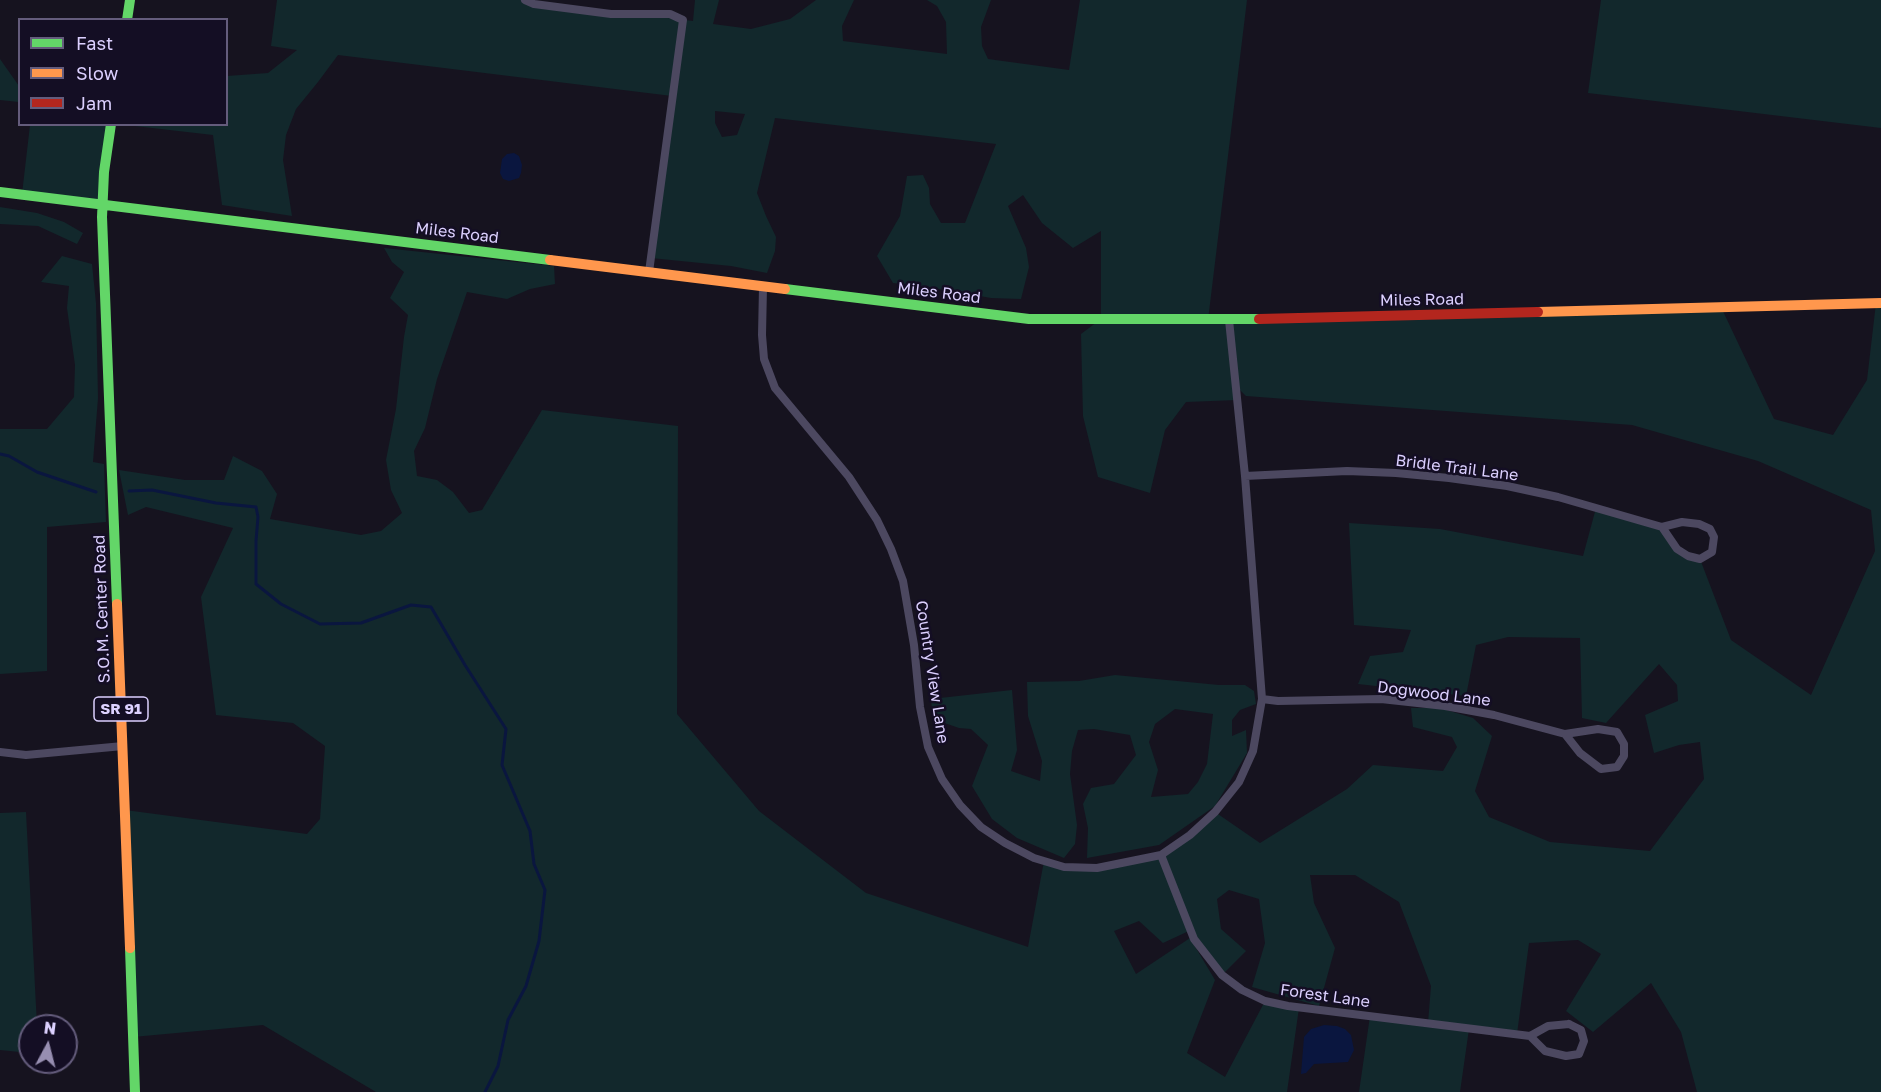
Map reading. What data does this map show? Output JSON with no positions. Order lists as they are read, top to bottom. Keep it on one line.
{"streets":{"main road":["Miles Road","S.O.M. Center Road","SR 91"],"street":["Bridle Trail Lane","Country View Lane","Dogwood Lane","Forest Lane"]},"crossings":[["Miles Road","S.O.M. Center Road"],["Miles Road","Country View Lane"],["Bridle Trail Lane","Country View Lane"],["Country View Lane","Dogwood Lane"],["Country View Lane","Forest Lane"]],"legend":["Fast","Slow","Jam"],"north":"top"}
